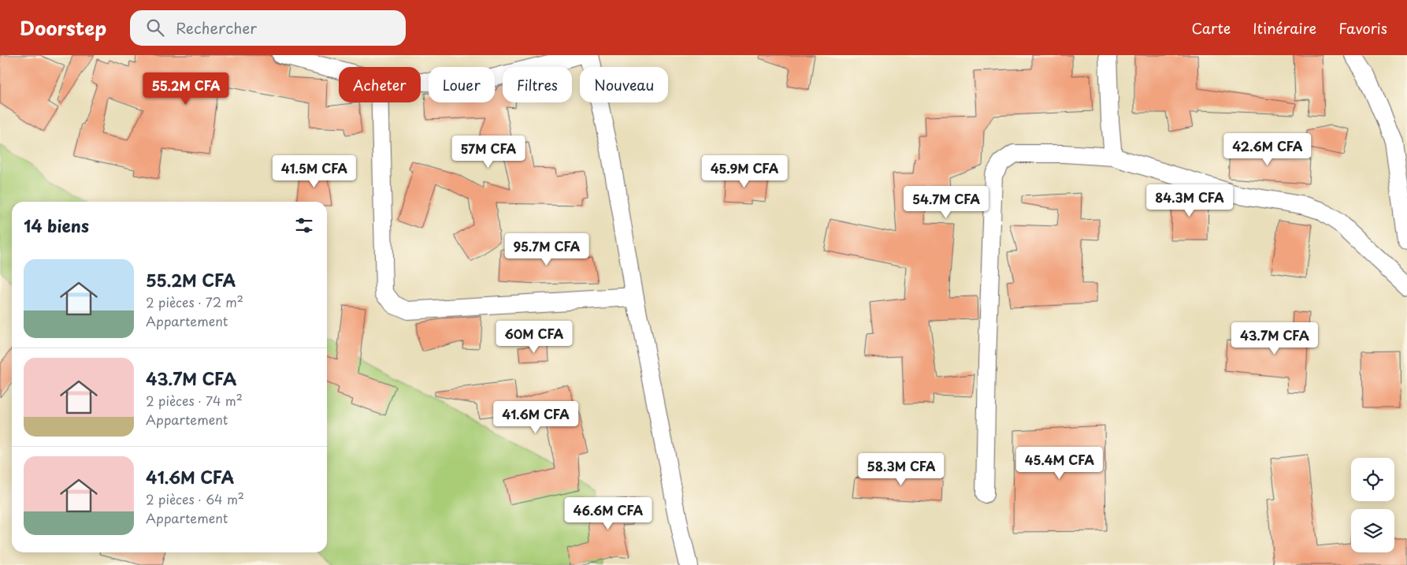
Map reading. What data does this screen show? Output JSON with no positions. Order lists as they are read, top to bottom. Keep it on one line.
{"page":{"header":"Doorstep","search":"Rechercher","nav":["Carte","Itinéraire","Favoris"],"chip":["Acheter","Louer","Filtres","Nouveau"],"price":["55.2M CFA","42.6M CFA","57M CFA","41.5M CFA","45.9M CFA","84.3M CFA","54.7M CFA","95.7M CFA","60M CFA","43.7M CFA","41.6M CFA","45.4M CFA","58.3M CFA","46.6M CFA"],"heading":"14 biens","list":[{"name":"55.2M CFA","note":"2 pièces · 72 m² · Appartement"},{"name":"43.7M CFA","note":"2 pièces · 74 m² · Appartement"},{"name":"41.6M CFA","note":"2 pièces · 64 m² · Appartement"}]}}
